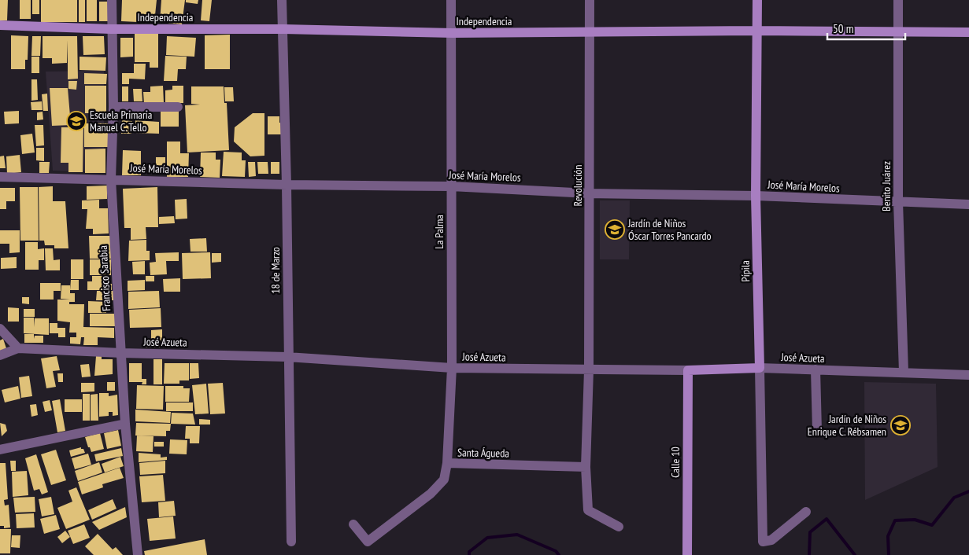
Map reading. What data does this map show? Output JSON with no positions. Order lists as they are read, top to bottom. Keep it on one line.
{"streets":{"main road":["Independencia","Pípila","José Azueta","Calle 10"],"street":["José María Morelos","Revolución","Benito Juárez","La Palma","18 de Marzo","Francisco Sarabia","Santa Águeda"]},"crossings":[["Independencia","Revolución"],["Independencia","Benito Juárez"],["Independencia","La Palma"],["Independencia","18 de Marzo"],["Independencia","Pípila"],["Independencia","Francisco Sarabia"],["José María Morelos","Revolución"],["José María Morelos","Benito Juárez"],["José María Morelos","La Palma"],["José María Morelos","18 de Marzo"],["José María Morelos","Pípila"],["José María Morelos","Francisco Sarabia"],["Revolución","José Azueta"],["Revolución","Santa Águeda"],["Benito Juárez","José Azueta"],["La Palma","José Azueta"],["La Palma","Santa Águeda"],["18 de Marzo","José Azueta"],["Pípila","José Azueta"],["Francisco Sarabia","José Azueta"],["José Azueta","Calle 10"]],"places":{"school or university":["Escuela Primaria Manuel C. Tello","Jardín de Niños Óscar Torres Pancardo","Jardín de Niños Enrique C. Rébsamen"]},"scale_bar":"50 m"}
